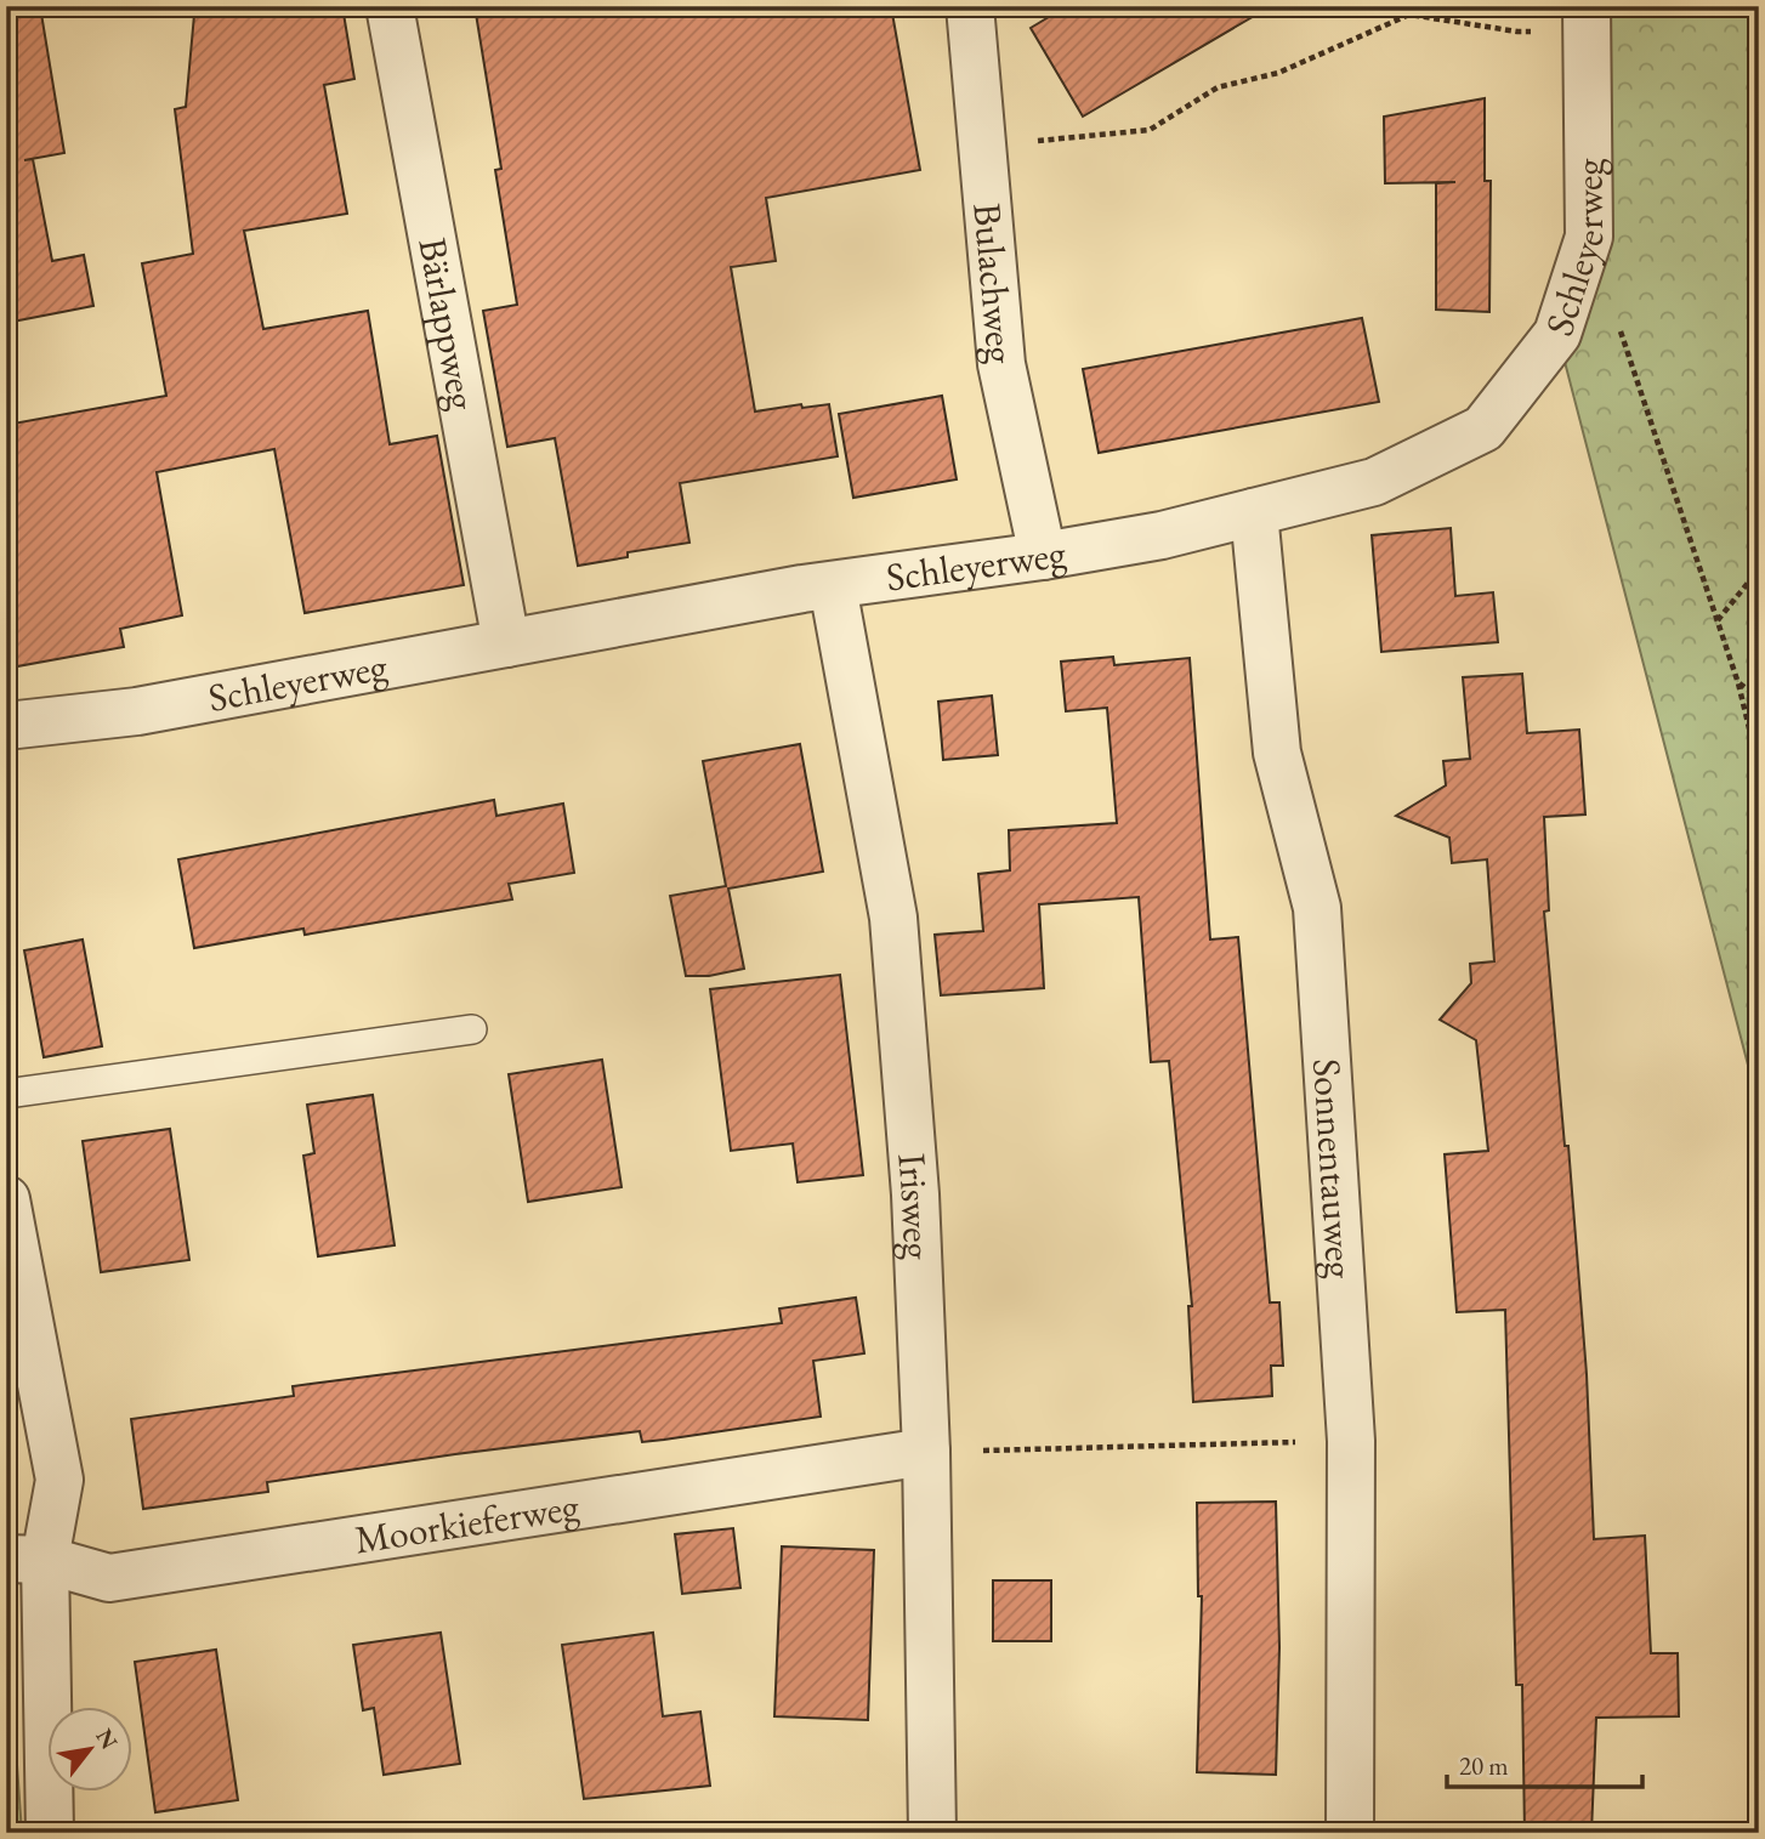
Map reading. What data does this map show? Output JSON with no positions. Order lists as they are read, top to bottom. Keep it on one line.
{"streets":{"street":["Schleyerweg","Bulachweg","Bärlappweg","Sonnentauweg","Irisweg","Moorkieferweg"]},"crossings":[["Schleyerweg","Bulachweg"],["Schleyerweg","Bärlappweg"],["Schleyerweg","Sonnentauweg"],["Schleyerweg","Irisweg"],["Irisweg","Moorkieferweg"]],"scale_bar":"20 m","north":"top right"}
